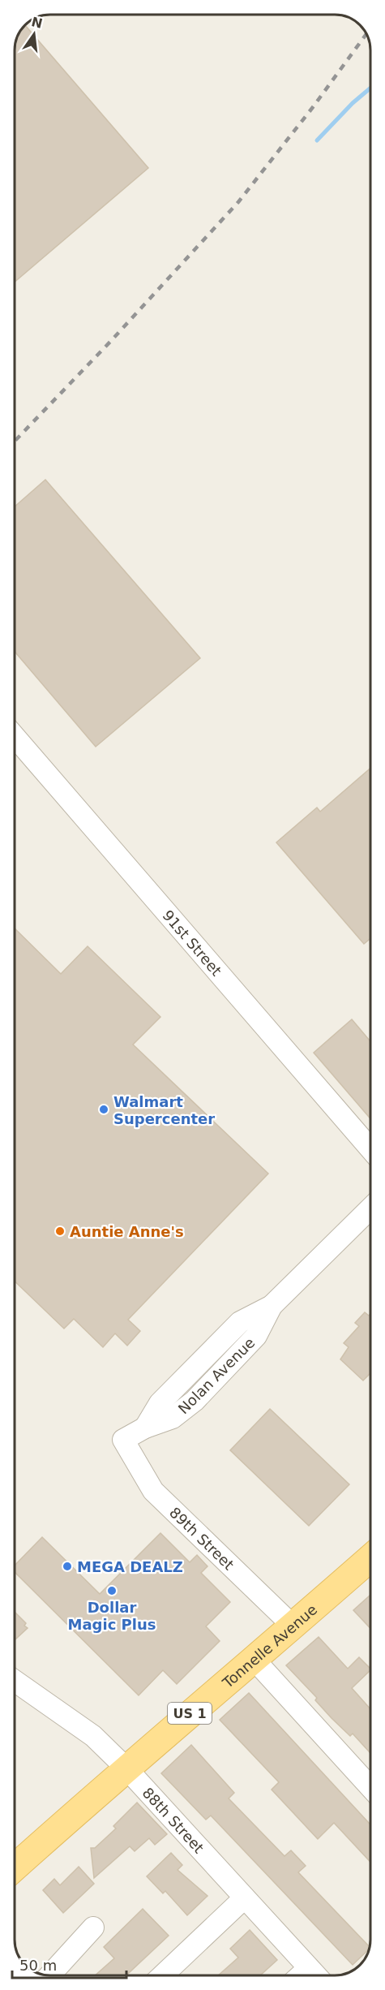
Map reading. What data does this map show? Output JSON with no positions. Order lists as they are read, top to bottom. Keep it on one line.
{"streets":{"main road":["Tonnelle Avenue","US 1"],"street":["91st Street","Nolan Avenue","89th Street","88th Street"]},"crossings":[["Nolan Avenue","89th Street"],["89th Street","Tonnelle Avenue"],["Tonnelle Avenue","88th Street"]],"places":["Walmart Supercenter","Auntie Anne's","MEGA DEALZ","Dollar Magic Plus"],"scale_bar":"50 m","north":"top"}
